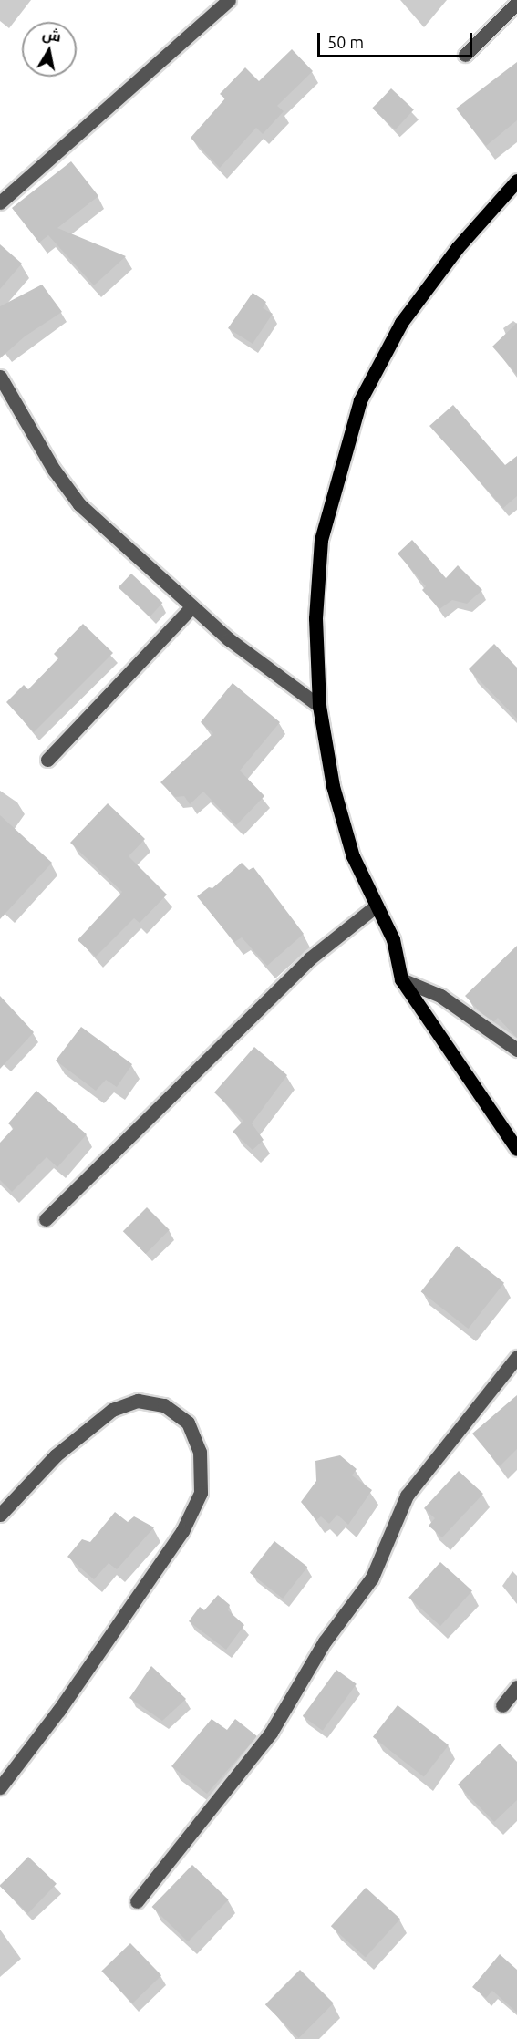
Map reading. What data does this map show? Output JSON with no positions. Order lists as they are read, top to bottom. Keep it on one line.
{"scale_bar":"50 m","north":"top"}
